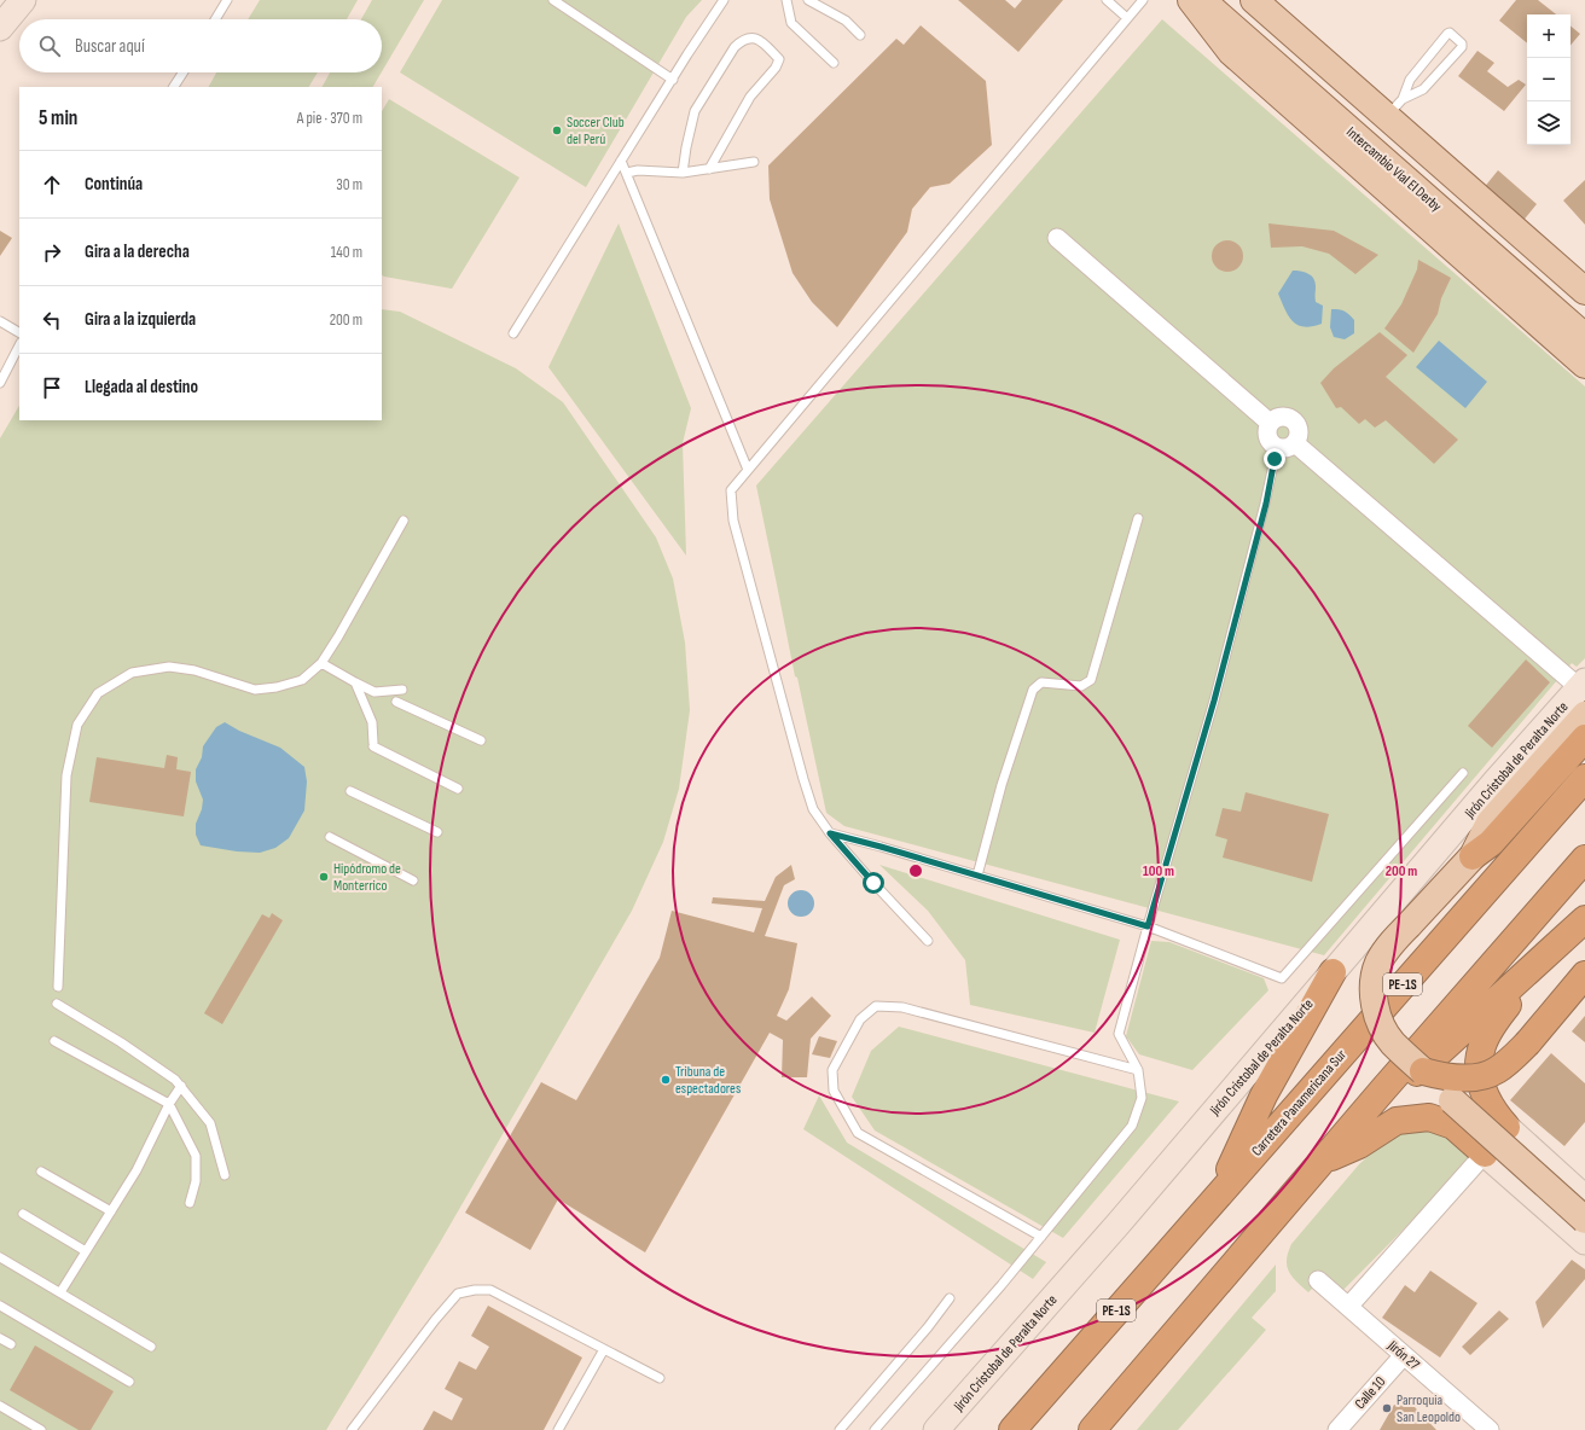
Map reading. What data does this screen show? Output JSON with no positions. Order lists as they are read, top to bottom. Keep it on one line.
{"streets":{"highway":["PE-1S","Carretera Panamericana Sur"],"main road":["Intercambio Vial El Derby"],"street":["Jirón Cristobal de Peralta Norte","Jirón 27","Calle 10"]},"crossings":[["Jirón 27","Calle 10"]],"places":["Soccer Club del Perú","Hipódromo de Monterrico","Tribuna de espectadores","Parroquia San Leopoldo"],"page":{"map_buttons":["+","−"],"search":"Buscar aquí","heading":["5 min","A pie · 370 m"],"list":[["Continúa","30 m"],["Gira a la derecha","140 m"],["Gira a la izquierda","200 m"],"Llegada al destino"]},"rings":["100 m","200 m"]}
